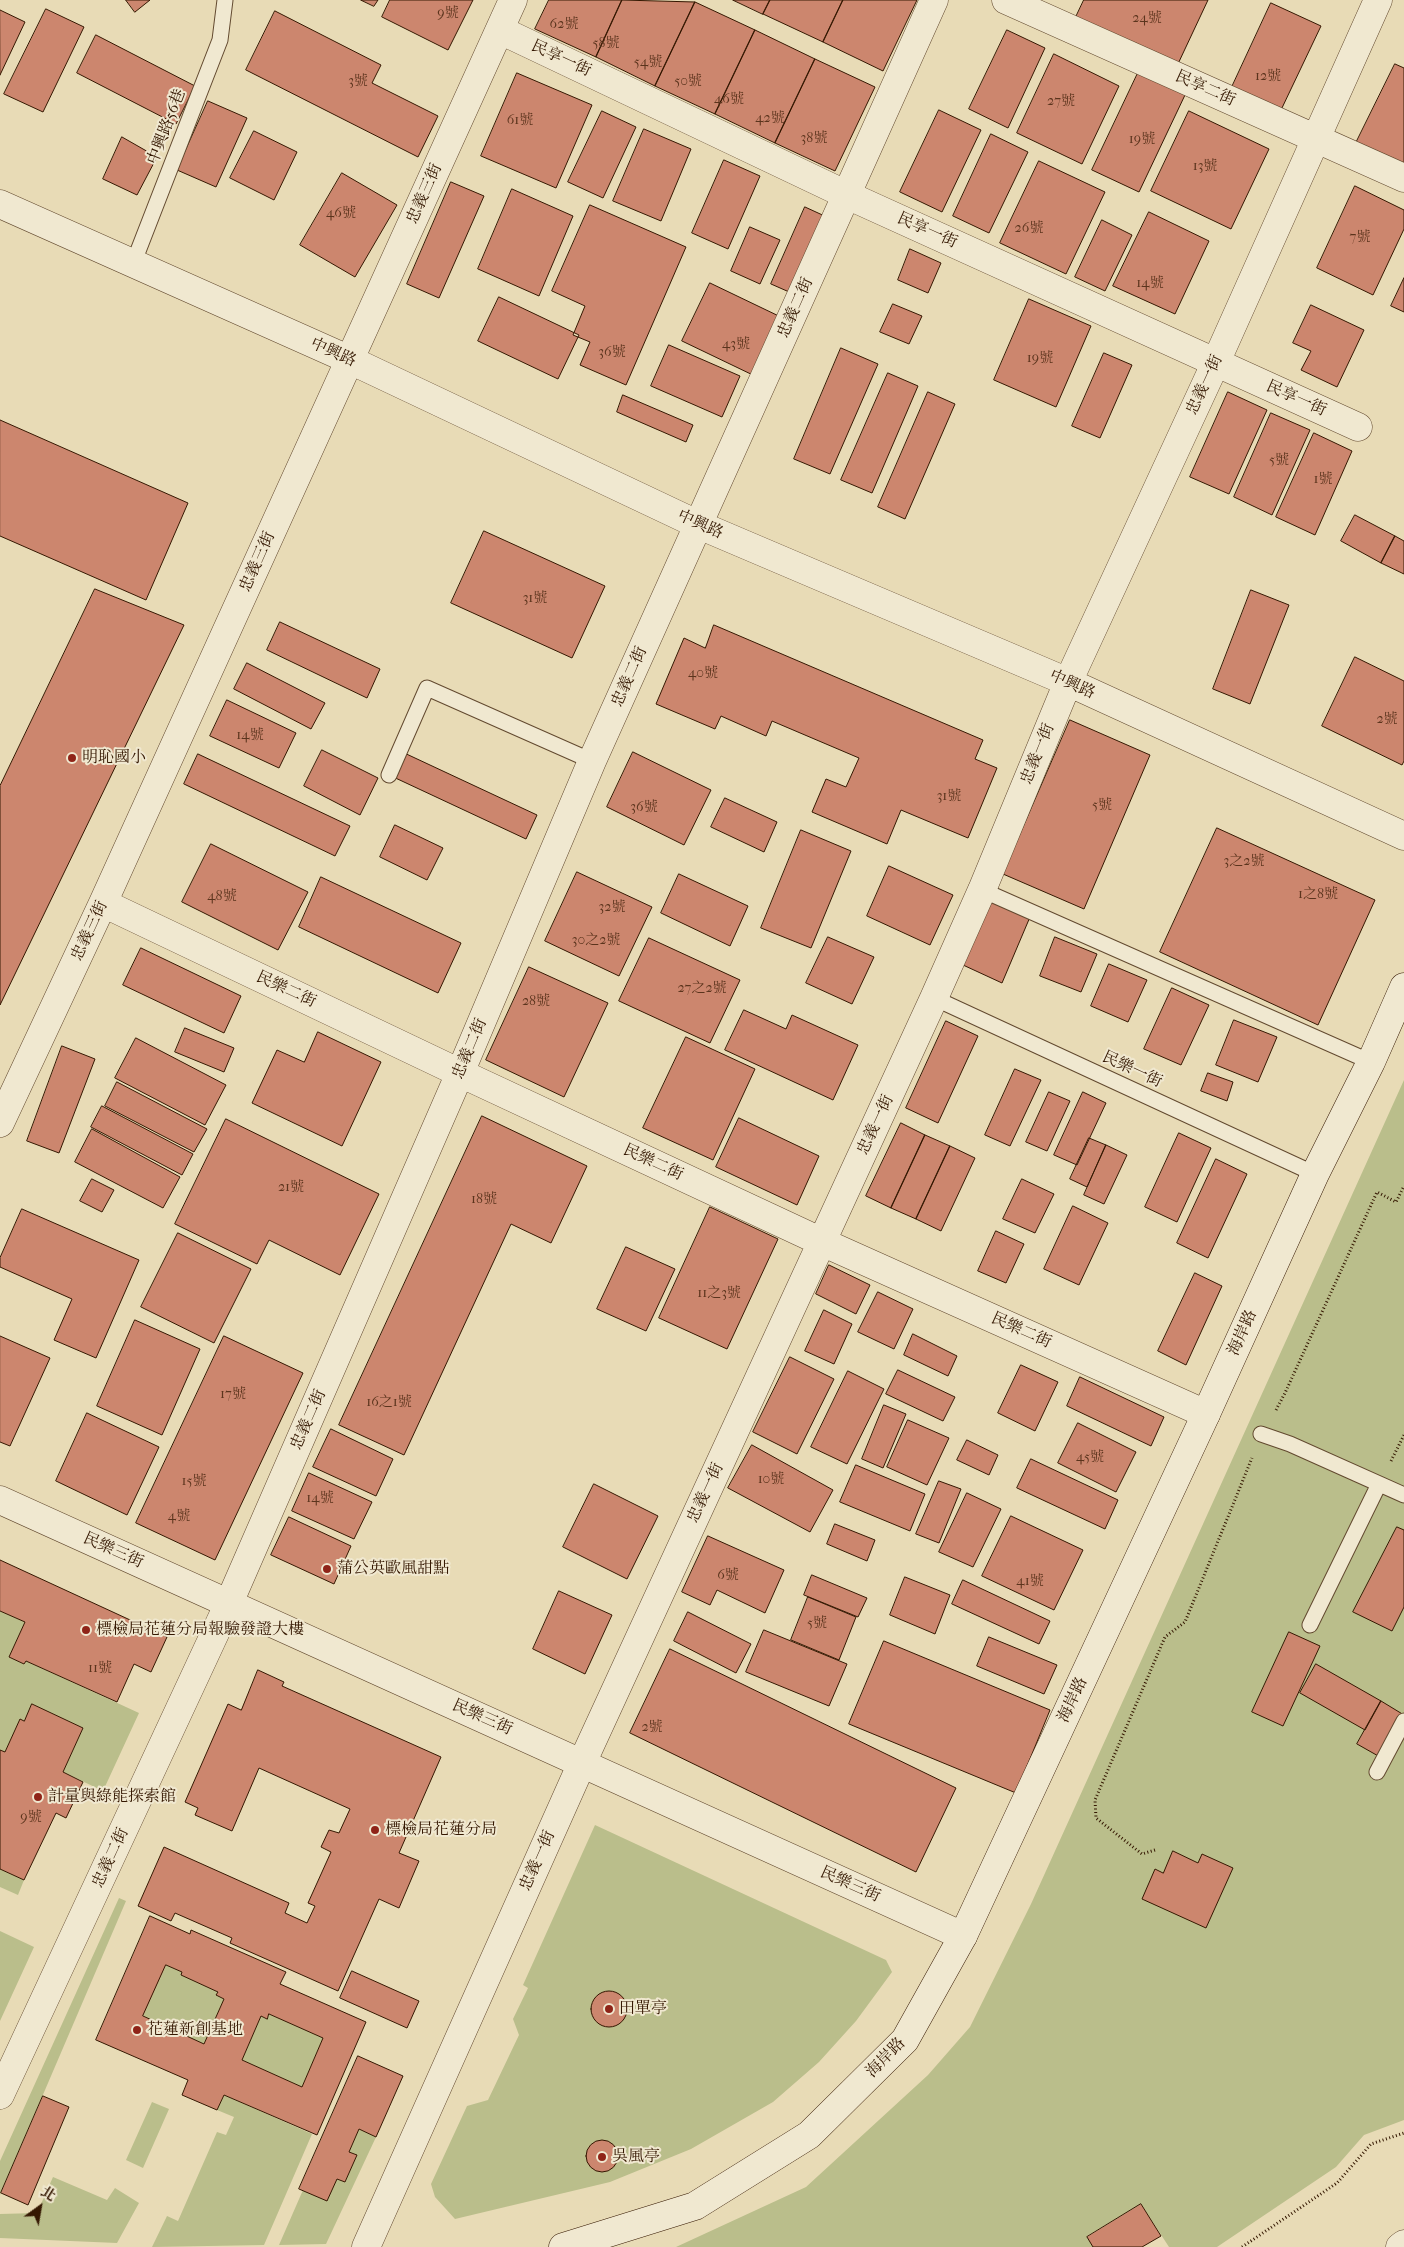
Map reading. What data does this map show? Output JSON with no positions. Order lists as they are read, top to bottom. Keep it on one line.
{"streets":{"street":["民享一街","民享二街","忠義三街","忠義二街","中興路","忠義一街","民樂二街","海岸路","民樂三街"],"lane":["中興路56巷","民樂一街"]},"crossings":[["民享一街","忠義三街"],["民享一街","忠義二街"],["民享一街","忠義一街"],["民享二街","忠義一街"],["中興路56巷","中興路"],["忠義三街","中興路"],["忠義三街","民樂二街"],["忠義二街","中興路"],["忠義二街","民樂二街"],["忠義二街","民樂三街"],["中興路","忠義一街"],["忠義一街","民樂二街"],["忠義一街","民樂一街"],["忠義一街","民樂三街"],["民樂二街","海岸路"],["民樂一街","海岸路"],["海岸路","民樂三街"]],"places":["明恥國小","蒲公英歐風甜點","標檢局花蓮分局報驗發證大樓","計量與綠能探索館","標檢局花蓮分局","田單亭","花蓮新創基地","吳風亭"],"house_numbers":["9號","24號","62號","58號","54號","12號","3號","50號","46號","27號","42號","61號","38號","19號","13號","46號","26號","7號","14號","43號","36號","19號","5號","1號","31號","40號","2號","14號","31號","5號","36號","3之2號","1之8號","48號","32號","30之2號","27之2號","28號","21號","18號","11之3號","17號","16之1號","45號","10號","15號","14號","4號","6號","41號","5號","11號","2號","9號"],"north":"top right"}
